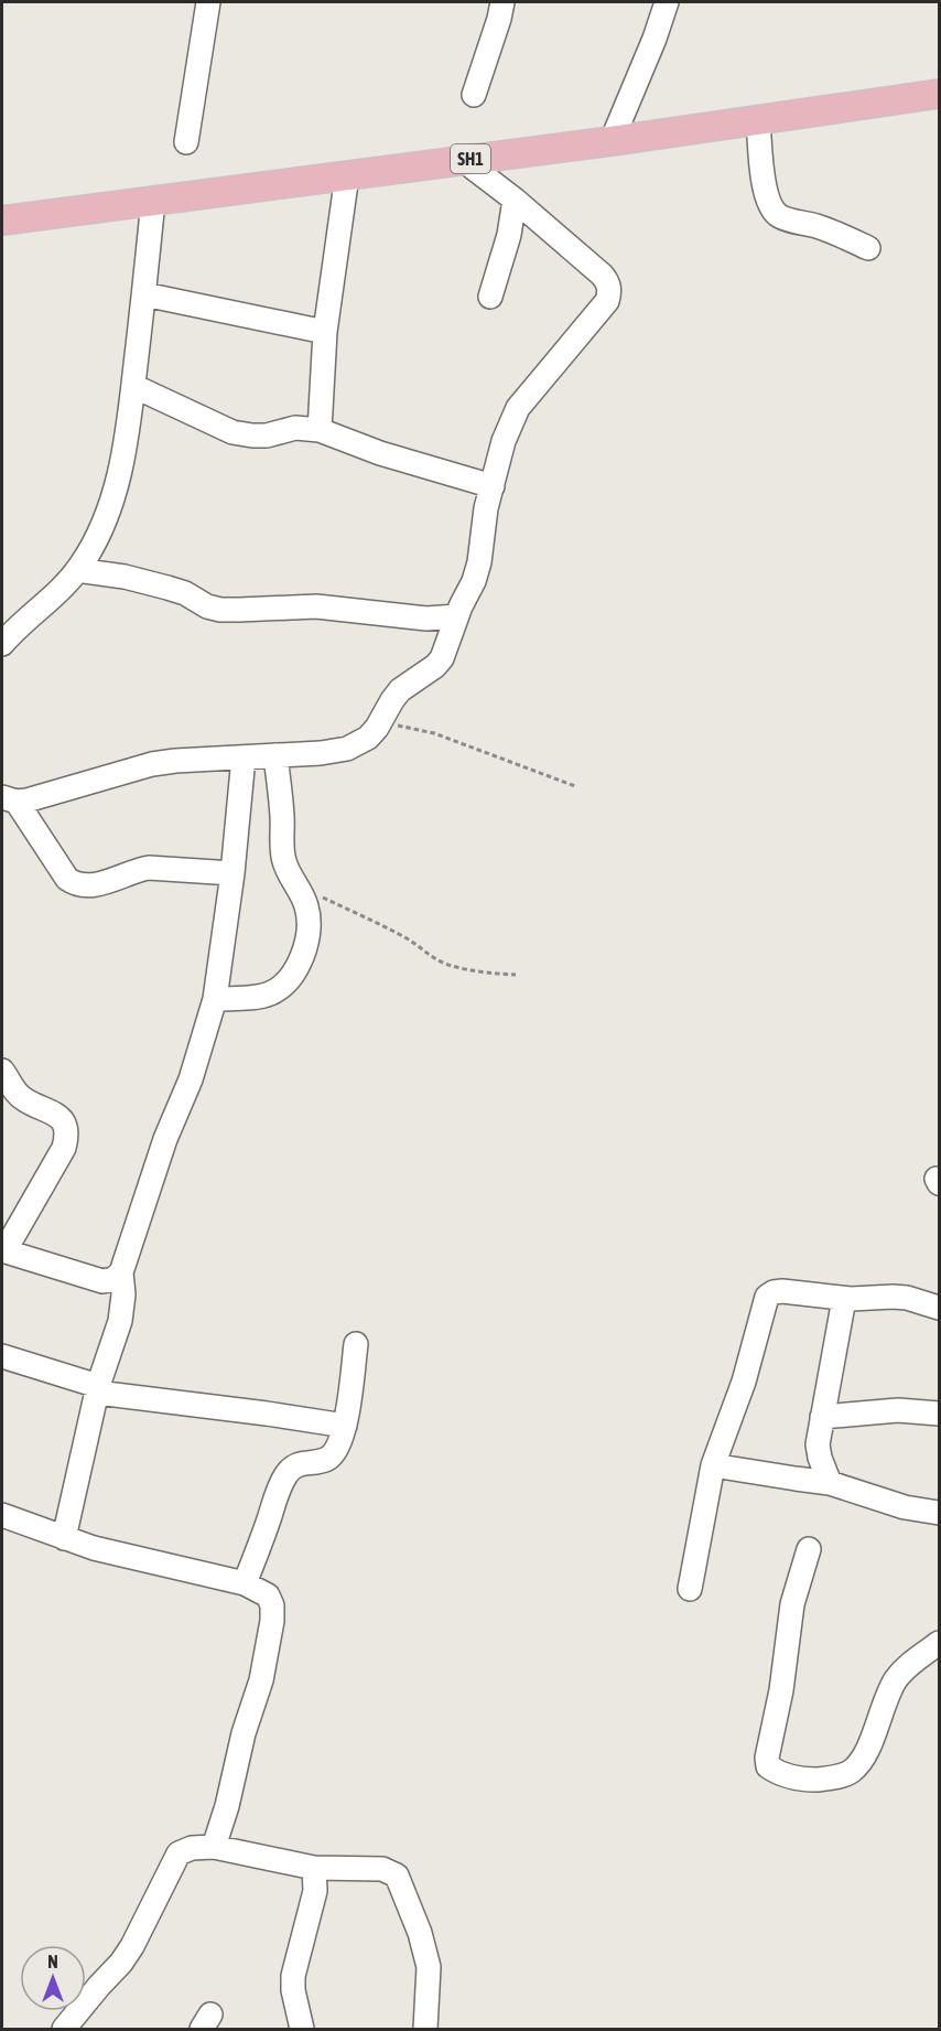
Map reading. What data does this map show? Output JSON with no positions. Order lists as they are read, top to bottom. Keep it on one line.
{"streets":{"main road":["SH1"]},"north":"top"}
